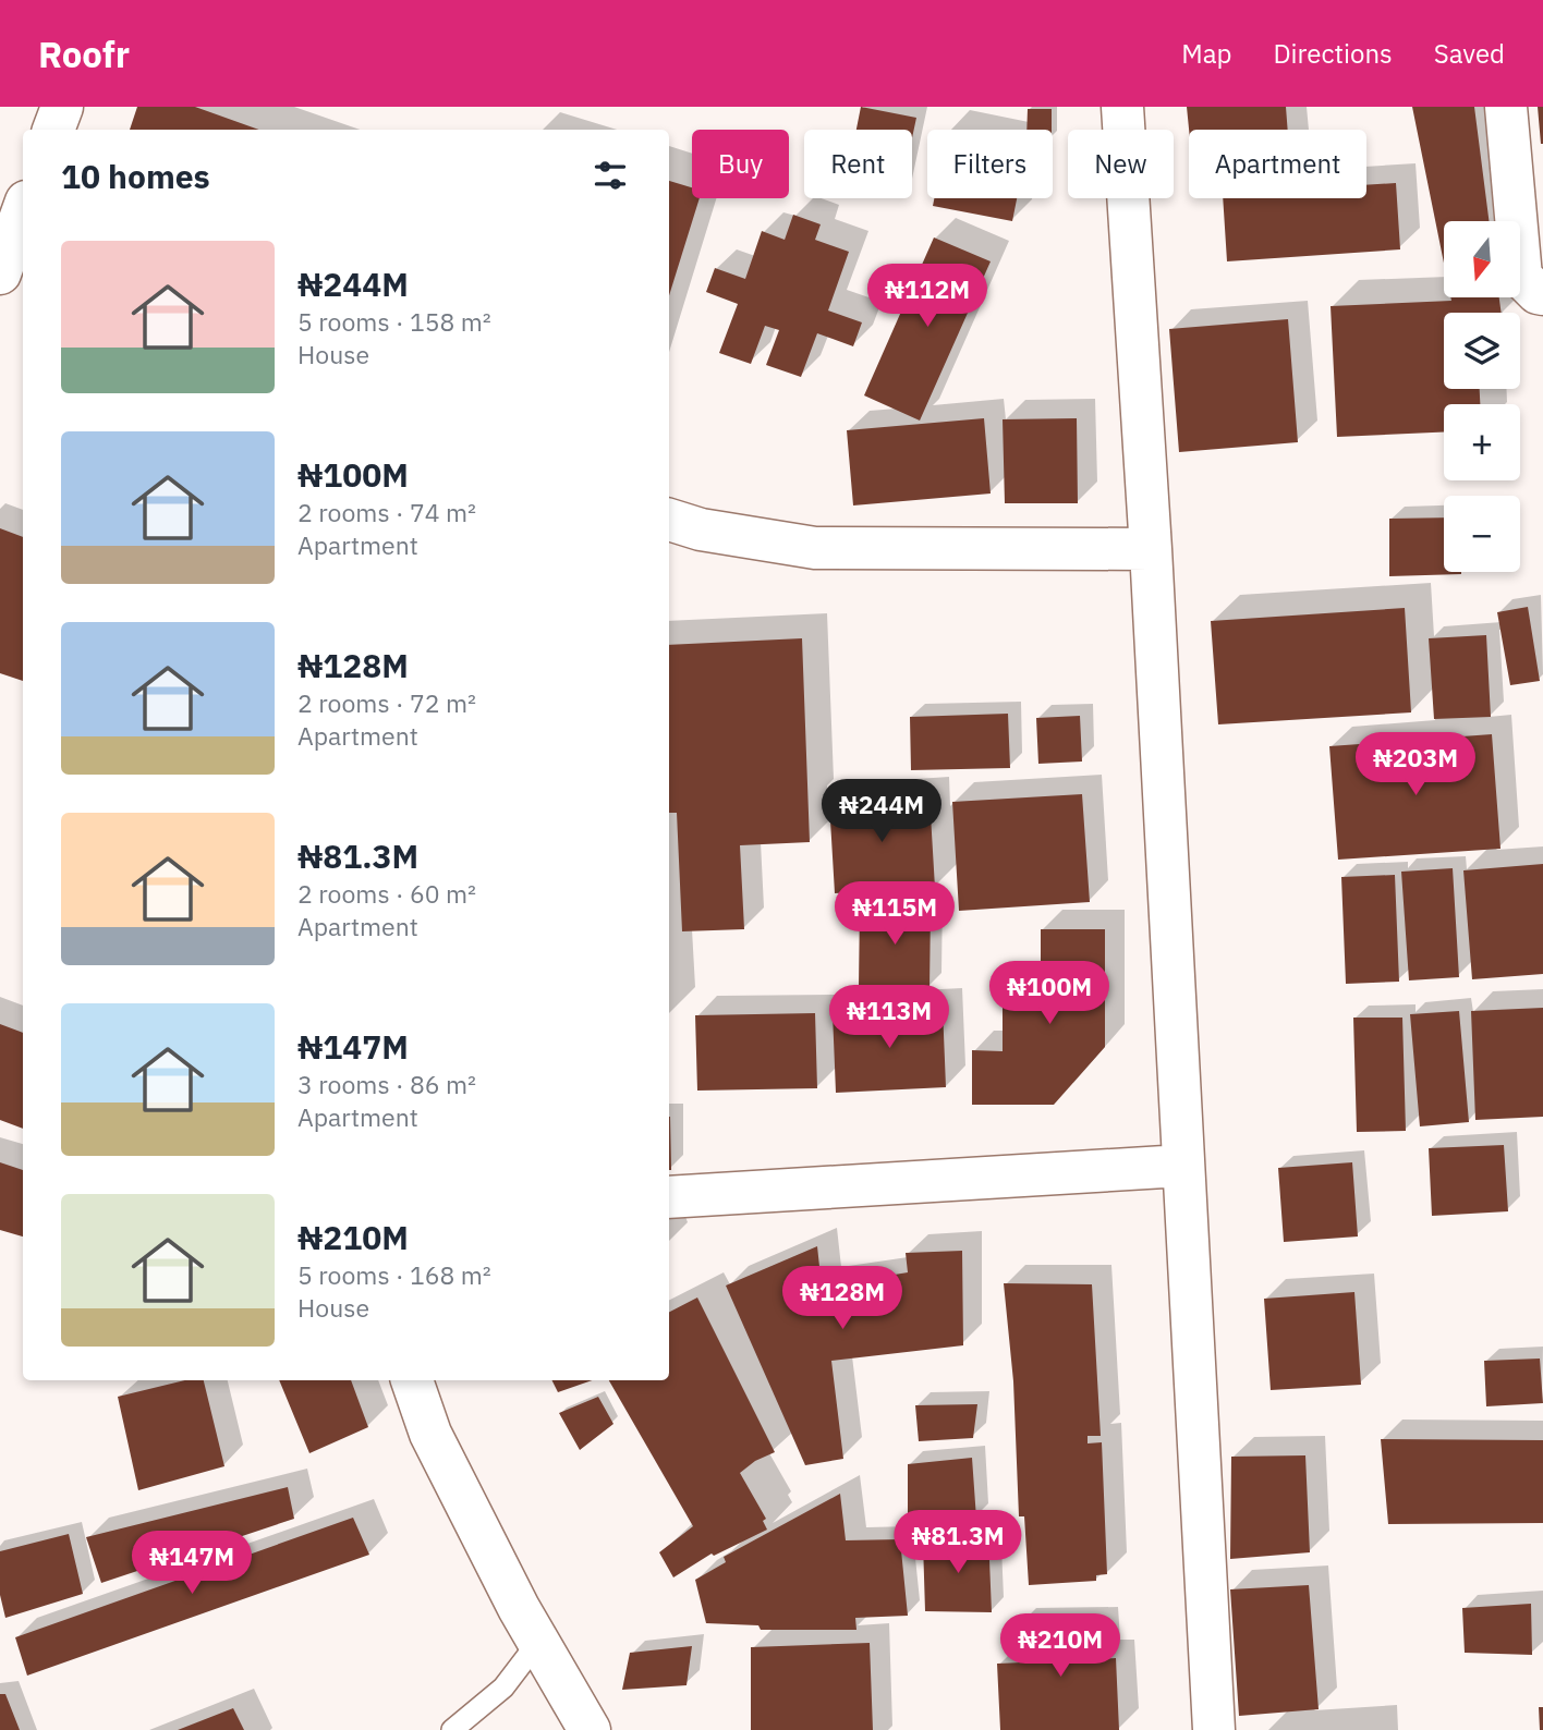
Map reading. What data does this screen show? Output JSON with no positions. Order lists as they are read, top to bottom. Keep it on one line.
{"north":"bottom","page":{"header":"Roofr","nav":["Map","Directions","Saved"],"chip":["Buy","Rent","Filters","New","Apartment"],"heading":"10 homes","map_buttons":["+","−"],"list":[{"name":"₦244M","note":"5 rooms · 158 m² · House"},{"name":"₦100M","note":"2 rooms · 74 m² · Apartment"},{"name":"₦128M","note":"2 rooms · 72 m² · Apartment"},{"name":"₦81.3M","note":"2 rooms · 60 m² · Apartment"},{"name":"₦147M","note":"3 rooms · 86 m² · Apartment"},{"name":"₦210M","note":"5 rooms · 168 m² · House"}],"price":["₦112M","₦203M","₦244M","₦115M","₦100M","₦113M","₦128M","₦81.3M","₦147M","₦210M"]}}
